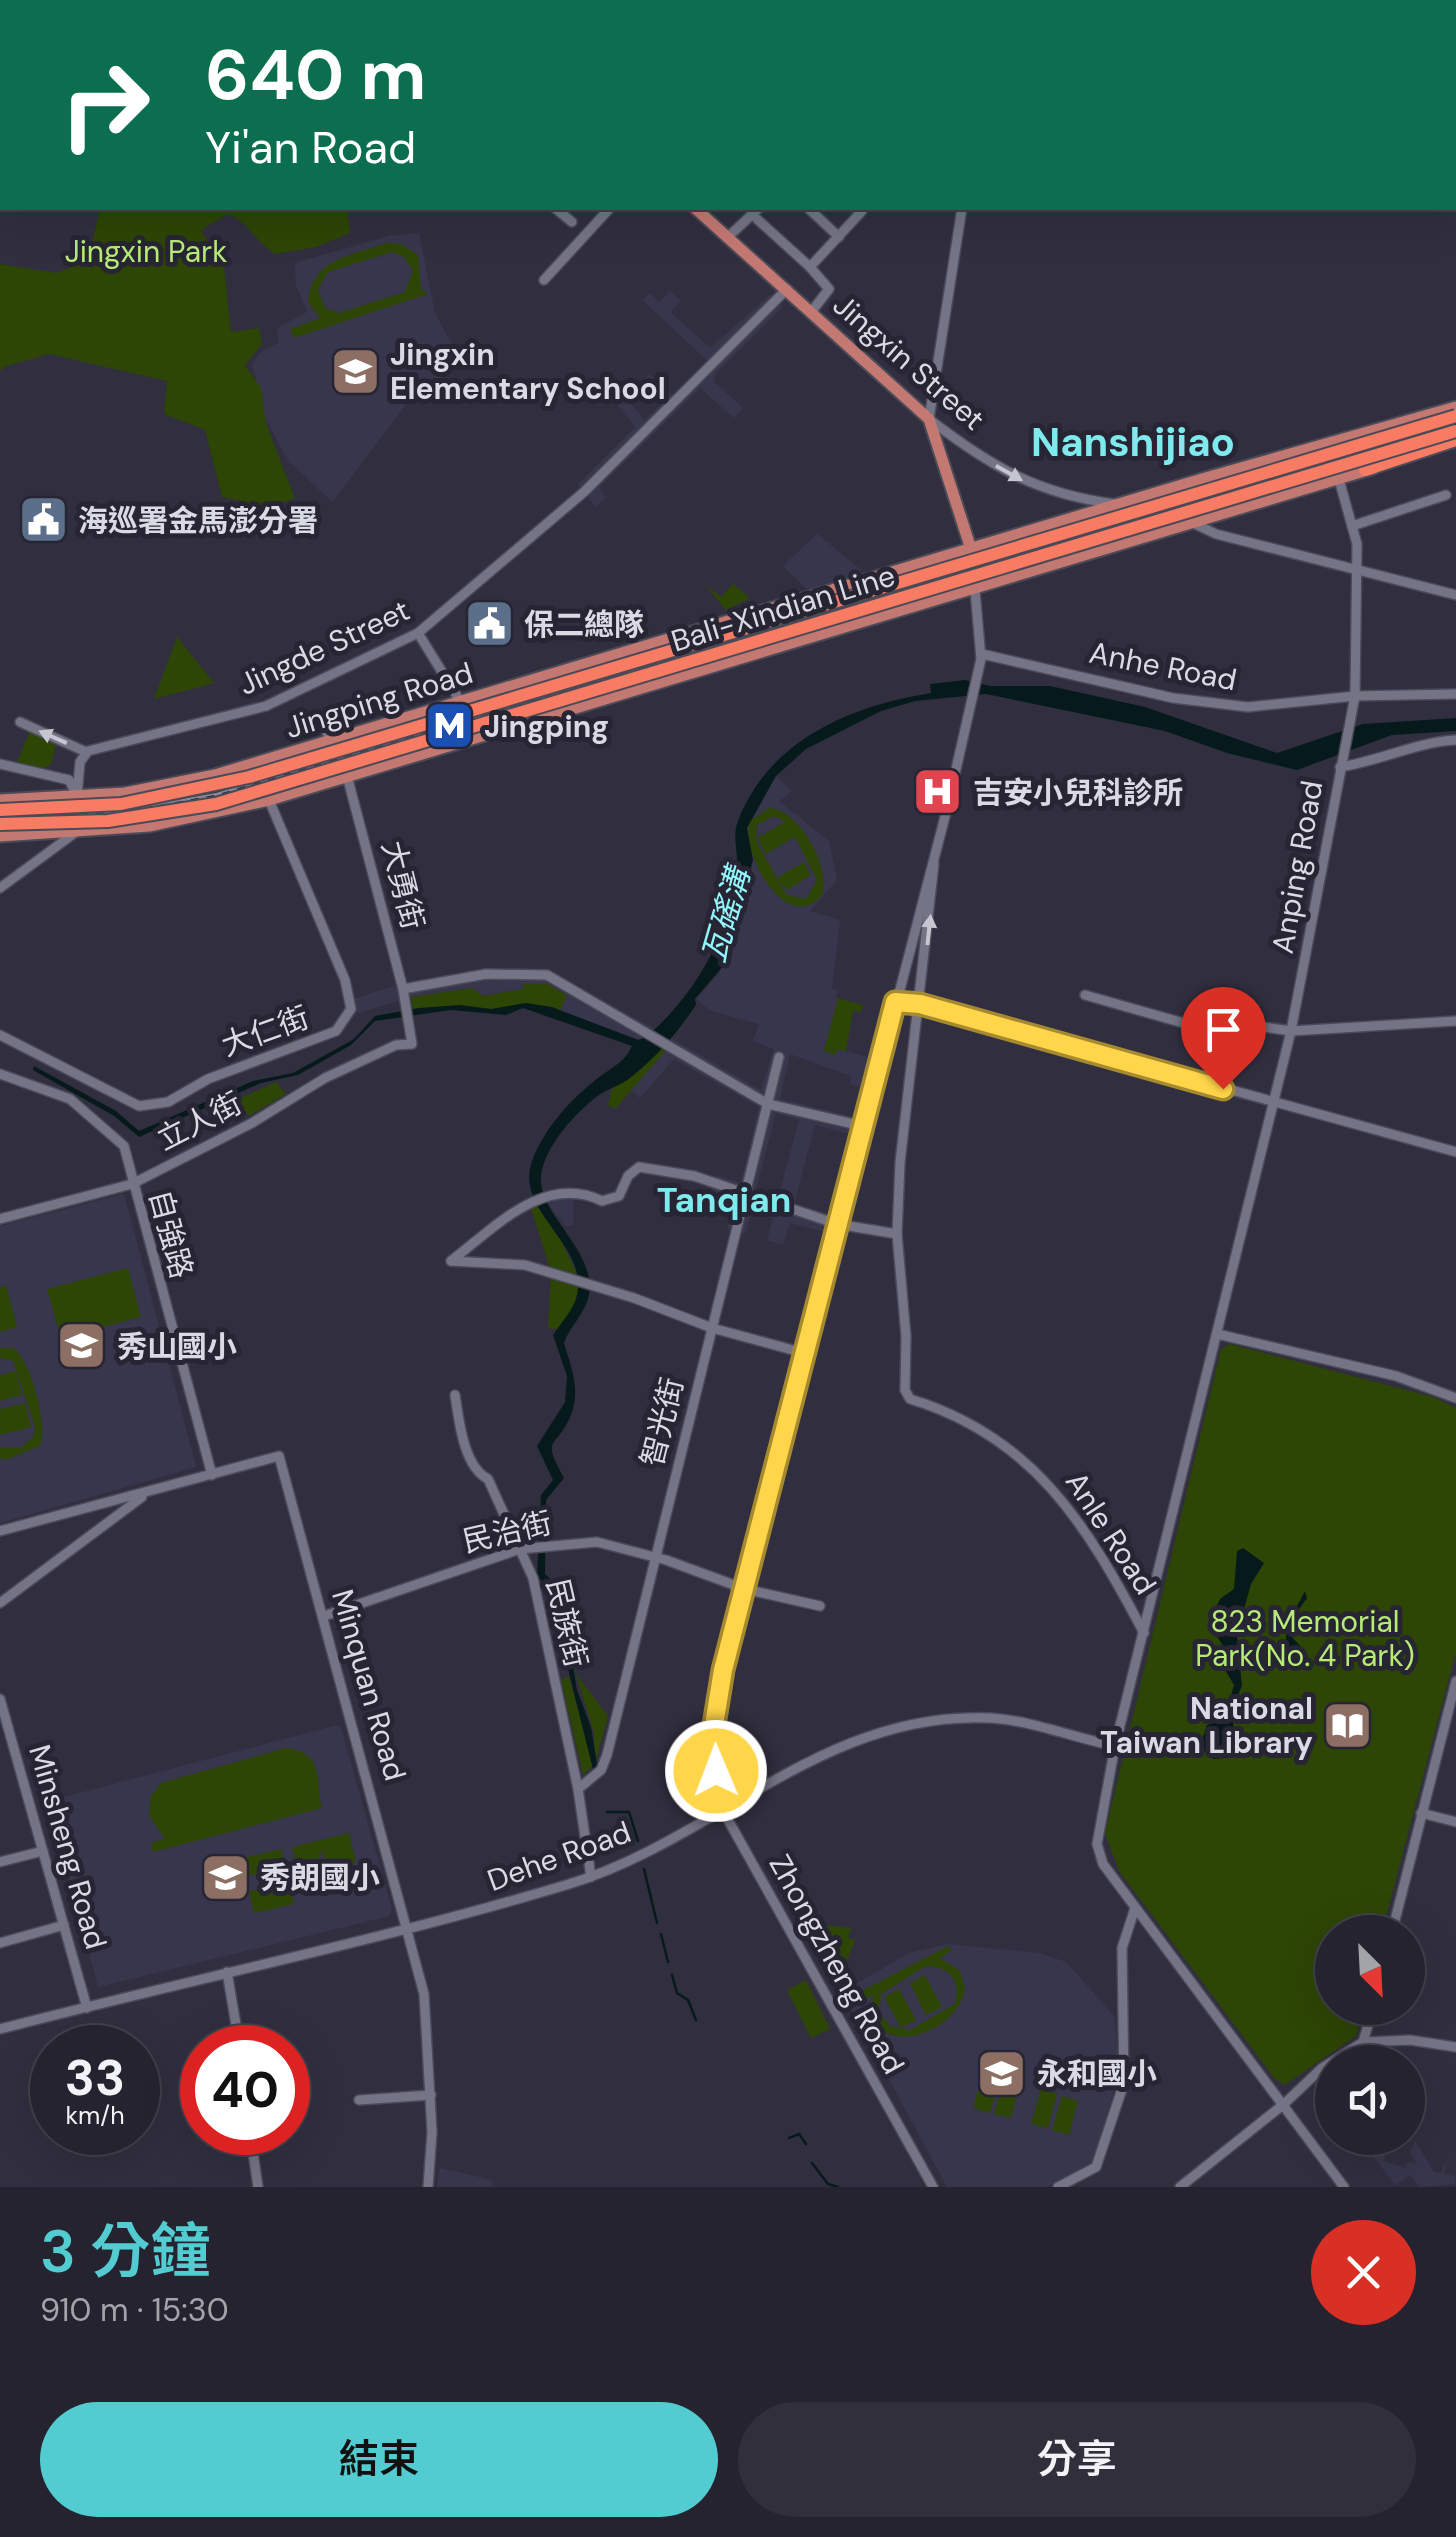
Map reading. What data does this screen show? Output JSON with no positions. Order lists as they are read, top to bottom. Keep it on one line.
{"streets":{"highway":["Bali-Xindian Line"],"main road":["Jingxin Street","Jingping Road"],"street":["Jingde Street","Anhe Road","Anping Road","大勇街","大仁街","立人街","自強路","智光街","民治街","Anle Road","民族街","Minquan Road","Minsheng Road","Dehe Road","Zhongzheng Road"]},"crossings":[["Jingxin Street","Jingde Street"],["Jingxin Street","Jingping Road"],["Anhe Road","Anping Road"],["Jingping Road","大勇街"],["Anping Road","Anle Road"],["大勇街","立人街"],["立人街","自強路"],["自強路","Minquan Road"],["智光街","民治街"],["智光街","民族街"],["民治街","民族街"],["民治街","Minquan Road"],["民治街","Zhongzheng Road"],["Anle Road","Dehe Road"],["Anle Road","Zhongzheng Road"],["民族街","Dehe Road"],["Minquan Road","Dehe Road"],["Minsheng Road","Dehe Road"],["Dehe Road","Zhongzheng Road"]],"one_way":["Jingxin Street"],"districts":["Nanshijiao","Tanqian"],"water":["瓦磘溝"],"parks":["Jingxin Park","823 Memorial Park(No. 4 Park)"],"places":{"school or university":["Jingxin Elementary School","秀山國小","秀朗國小","永和國小"],"public building":["海巡署金馬澎分署","保二總隊"],"metro station":["Jingping"],"hospital":["吉安小兒科診所"],"library":["National Taiwan Library"]},"north":"bottom right","page":{"turn":["640 m","Yi'an Road"],"speed":"33 km/h","limit":"40","heading":["3 分鐘","910 m · 15:30"],"buttons":["結束","分享"]}}
